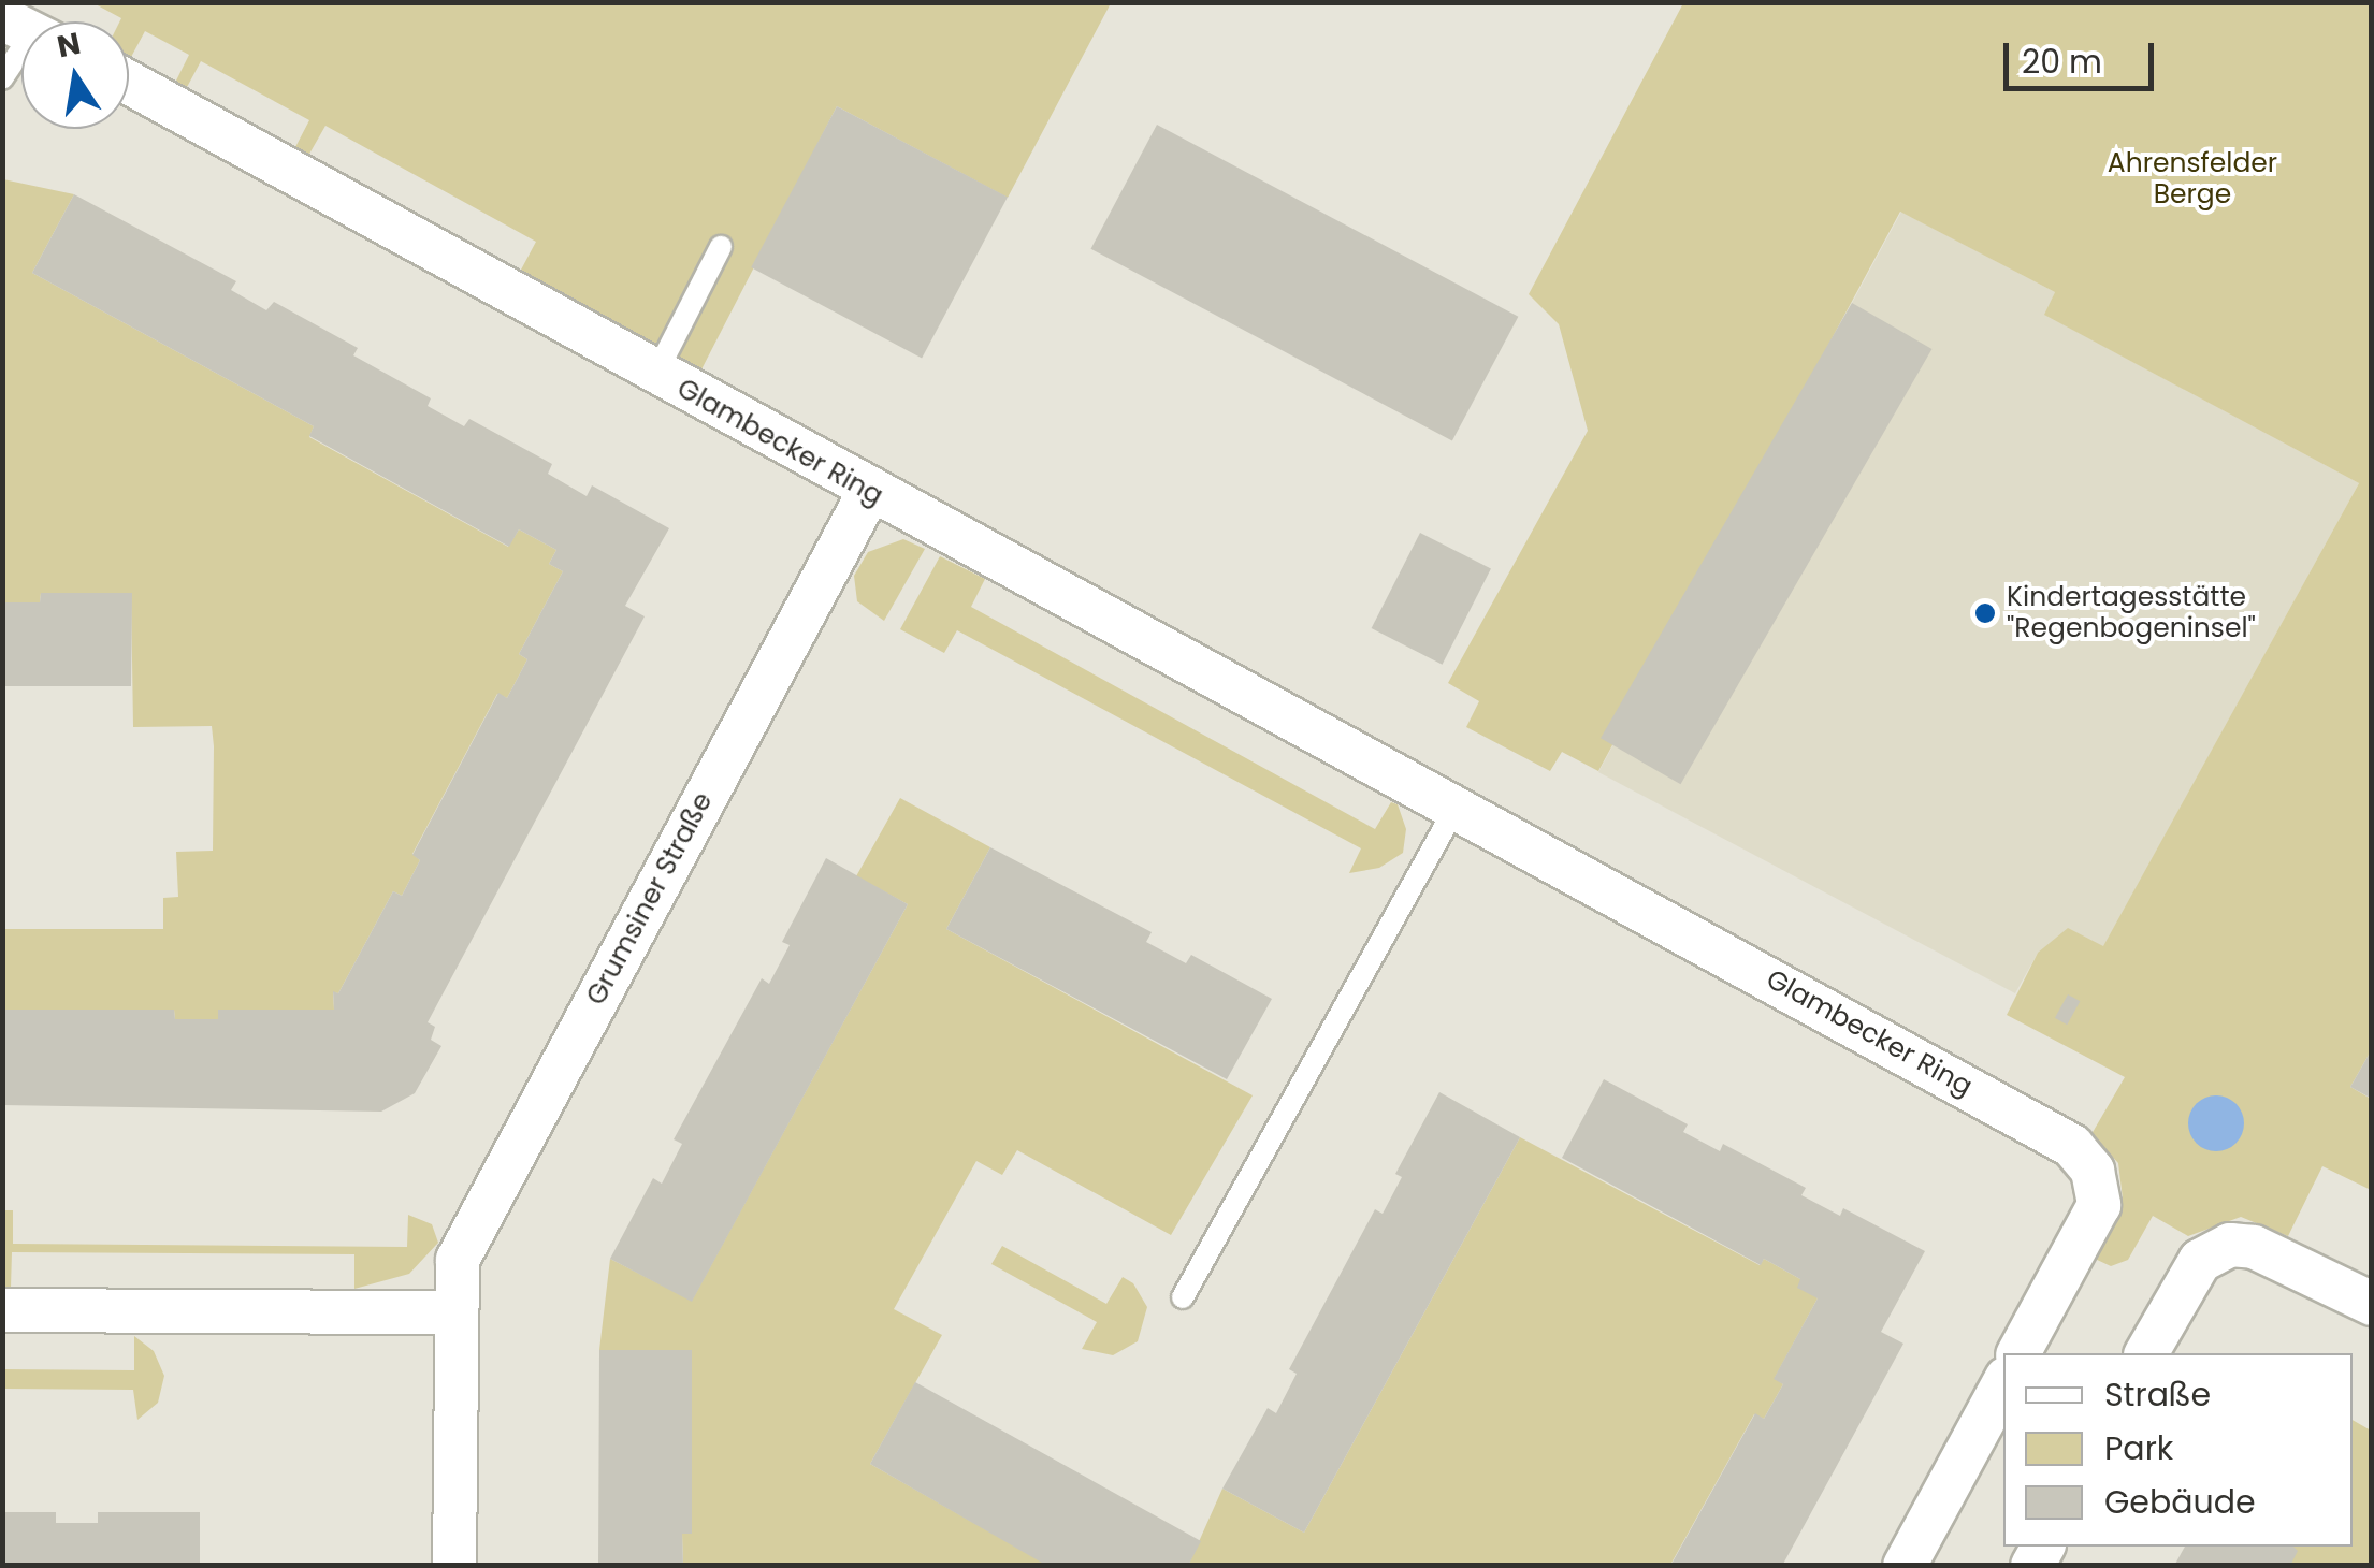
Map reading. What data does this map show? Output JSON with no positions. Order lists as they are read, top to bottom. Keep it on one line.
{"streets":{"street":["Glambecker Ring","Grumsiner Straße"]},"crossings":[["Glambecker Ring","Grumsiner Straße"]],"parks":["Ahrensfelder Berge"],"places":["Kindertagesstätte \"Regenbogeninsel\""],"legend":["Straße","Park","Gebäude"],"scale_bar":"20 m","north":"top"}
